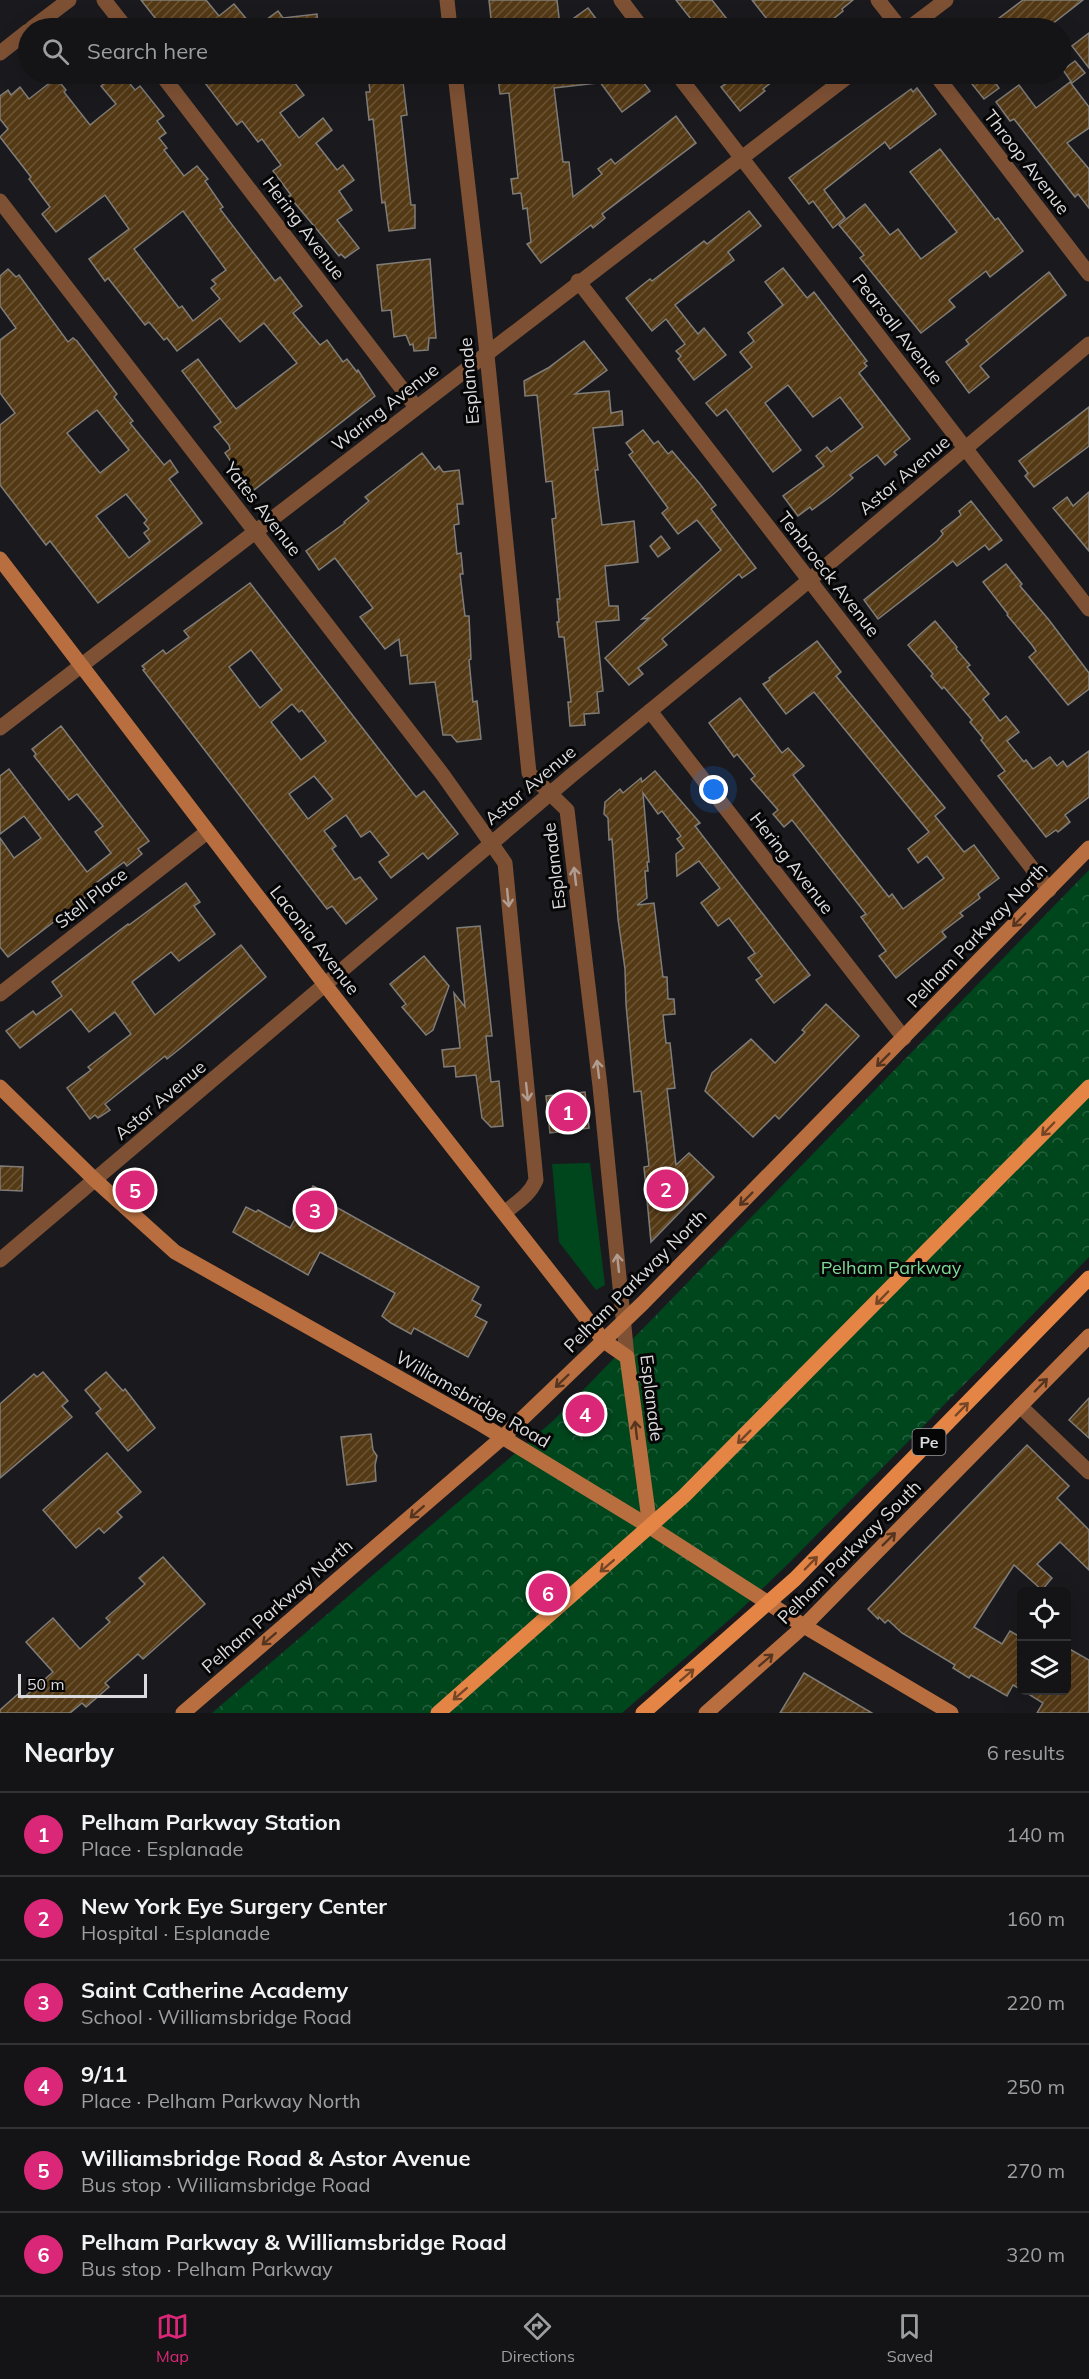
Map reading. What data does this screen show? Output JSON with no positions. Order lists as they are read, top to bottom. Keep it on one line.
{"streets":{"main road":["Pe"],"street":["Throop Avenue","Hering Avenue","Pearsall Avenue","Esplanade","Waring Avenue","Astor Avenue","Yates Avenue","Tenbroeck Avenue","Stell Place","Pelham Parkway North","Laconia Avenue","Williamsbridge Road","Pelham Parkway South"]},"crossings":[["Hering Avenue","Waring Avenue"],["Hering Avenue","Astor Avenue"],["Hering Avenue","Pelham Parkway North"],["Pearsall Avenue","Waring Avenue"],["Pearsall Avenue","Astor Avenue"],["Esplanade","Waring Avenue"],["Esplanade","Astor Avenue"],["Esplanade","Pelham Parkway North"],["Esplanade","Laconia Avenue"],["Esplanade","Williamsbridge Road"],["Waring Avenue","Yates Avenue"],["Waring Avenue","Tenbroeck Avenue"],["Waring Avenue","Laconia Avenue"],["Astor Avenue","Yates Avenue"],["Astor Avenue","Tenbroeck Avenue"],["Astor Avenue","Laconia Avenue"],["Astor Avenue","Williamsbridge Road"],["Tenbroeck Avenue","Pelham Parkway North"],["Stell Place","Laconia Avenue"],["Pelham Parkway North","Laconia Avenue"],["Pelham Parkway North","Williamsbridge Road"],["Williamsbridge Road","Pe"],["Williamsbridge Road","Pelham Parkway South"]],"one_way":["Pelham Parkway North","Pelham Parkway South"],"parks":["Pelham Parkway"],"scale_bar":"50 m","page":{"search":"Search here","pins":["1","2","5","3","4","6"],"scale":"50 m","heading":["Nearby","6 results"],"list":[{"mark":"1","name":"Pelham Parkway Station","note":"Place · Esplanade","value":"140 m"},{"mark":"2","name":"New York Eye Surgery Center","note":"Hospital · Esplanade","value":"160 m"},{"mark":"3","name":"Saint Catherine Academy","note":"School · Williamsbridge Road","value":"220 m"},{"mark":"4","name":"9/11","note":"Place · Pelham Parkway North","value":"250 m"},{"mark":"5","name":"Williamsbridge Road & Astor Avenue","note":"Bus stop · Williamsbridge Road","value":"270 m"},{"mark":"6","name":"Pelham Parkway & Williamsbridge Road","note":"Bus stop · Pelham Parkway","value":"320 m"}],"nav":["Map","Directions","Saved"]}}
